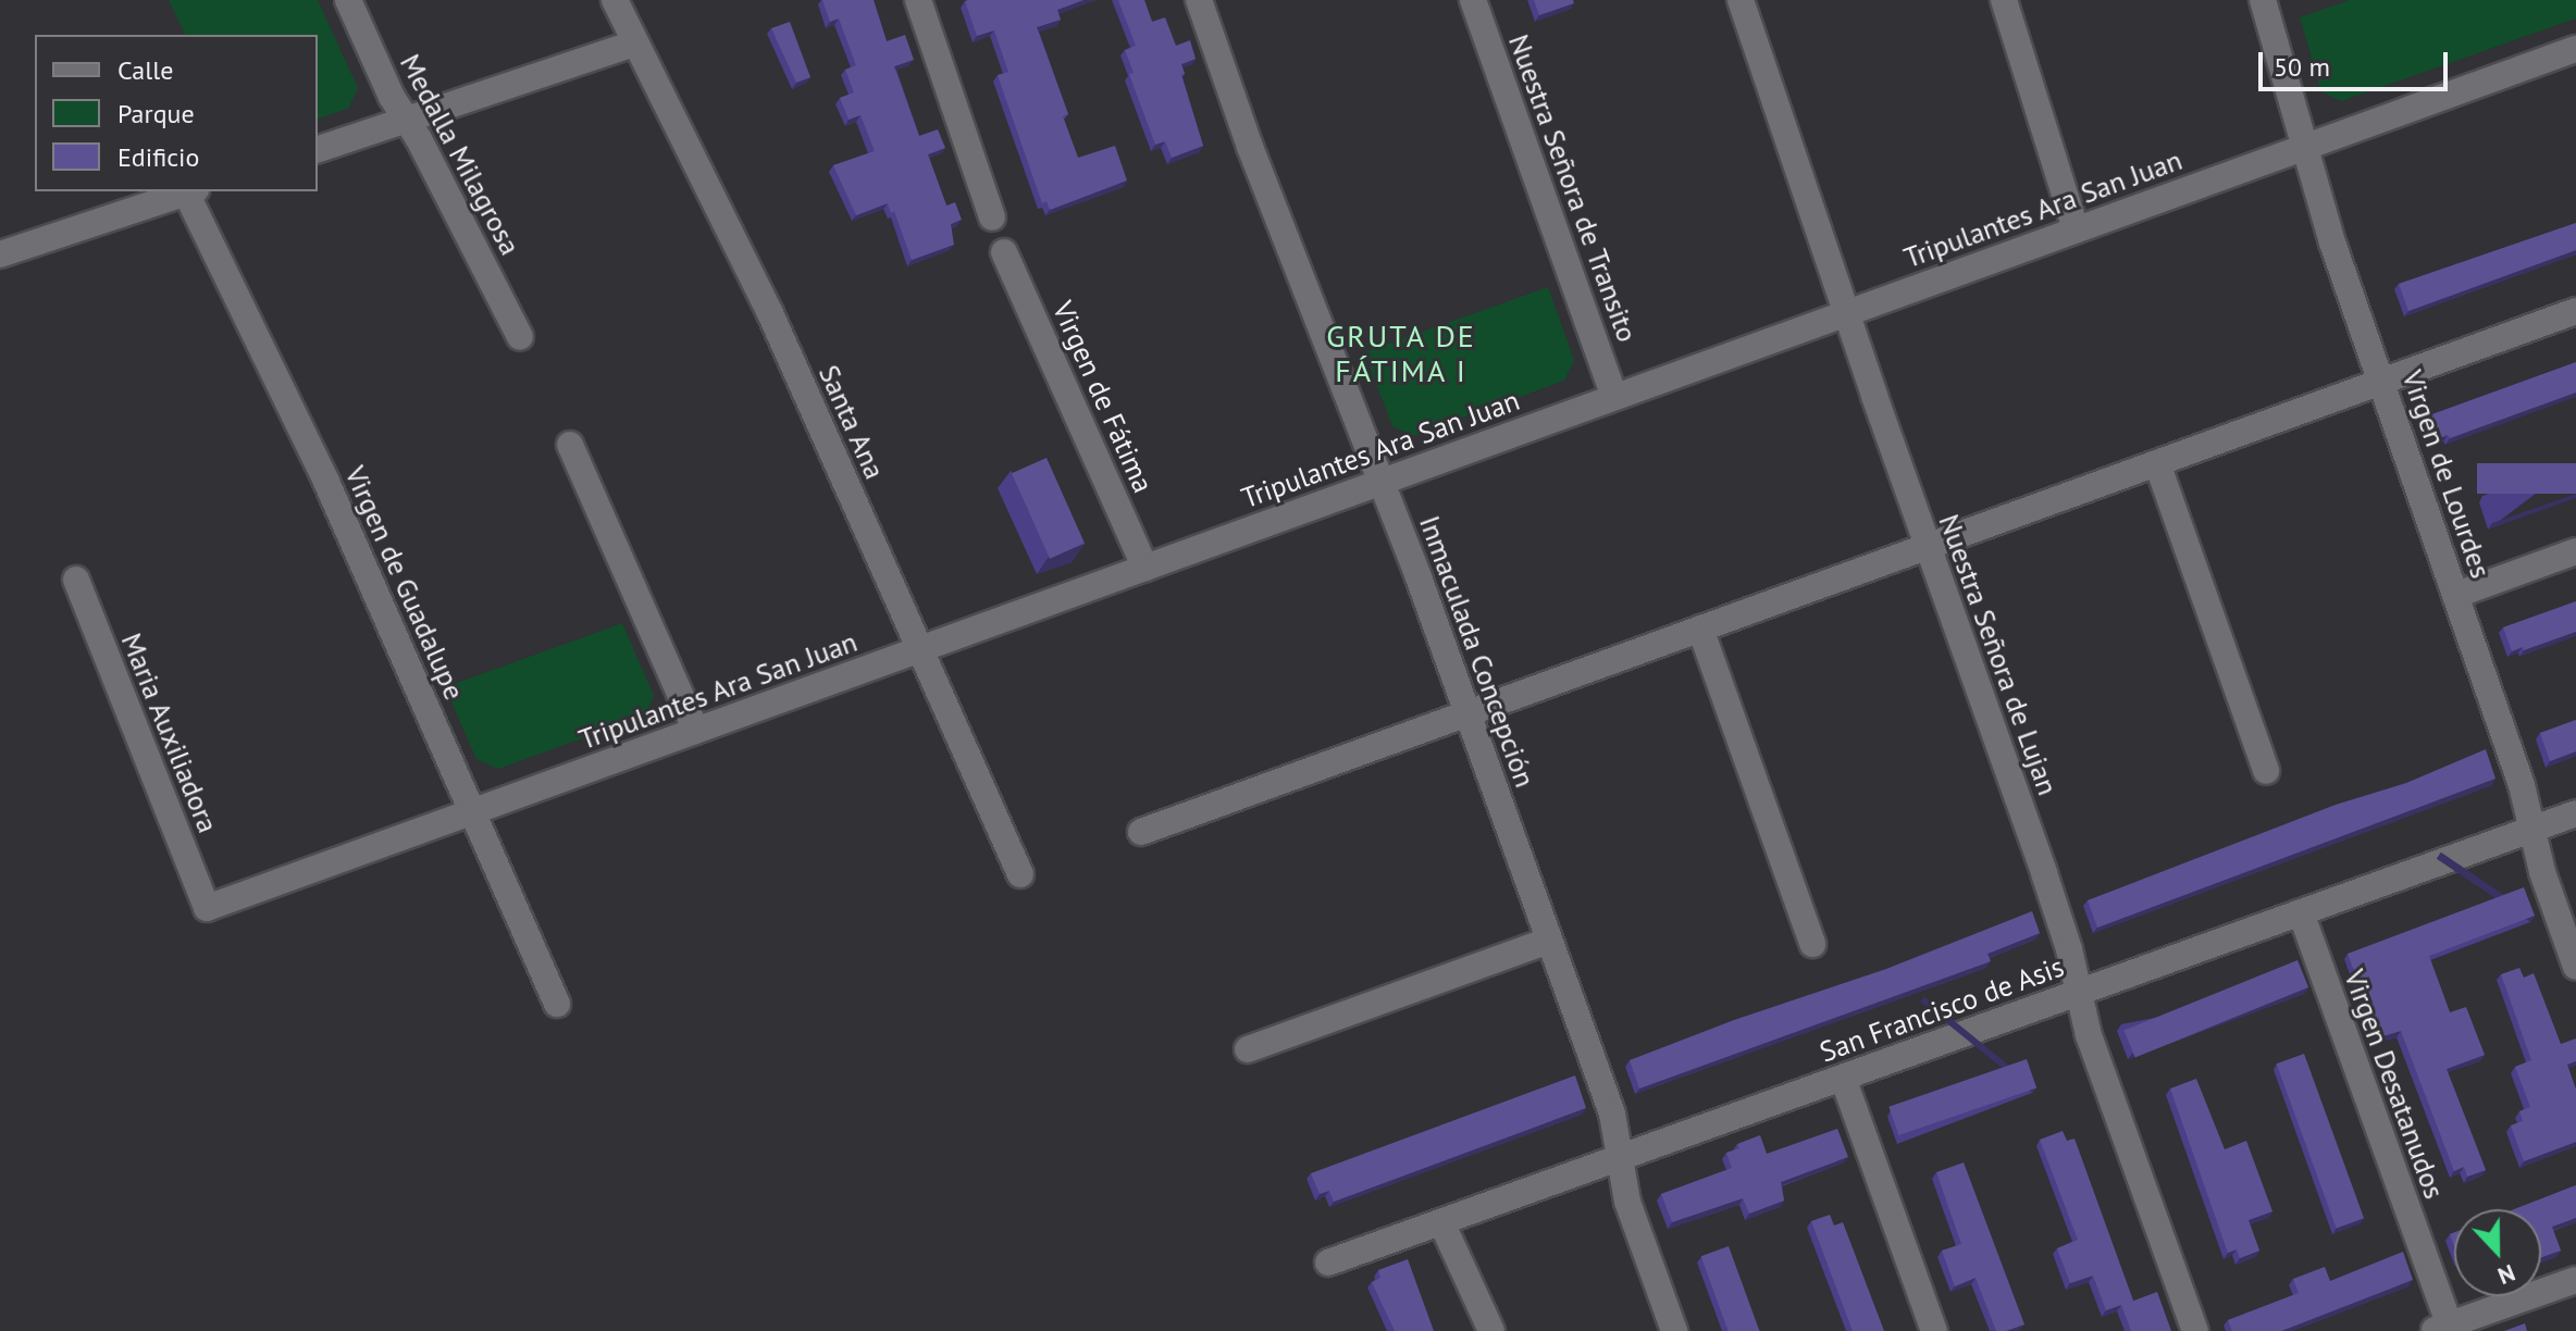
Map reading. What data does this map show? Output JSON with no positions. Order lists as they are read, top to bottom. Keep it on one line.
{"streets":{"street":["Medalla Milagrosa","Nuestra Señora de Transito","Tripulantes Ara San Juan","Virgen de Fátima","Santa Ana","Virgen de Lourdes","Virgen de Guadalupe","Inmaculada Concepción","Nuestra Señora de Lujan","Maria Auxiliadora","San Francisco de Asis","Virgen Desatanudos"]},"crossings":[["Nuestra Señora de Transito","Tripulantes Ara San Juan"],["Tripulantes Ara San Juan","Virgen de Fátima"],["Tripulantes Ara San Juan","Santa Ana"],["Tripulantes Ara San Juan","Virgen de Lourdes"],["Tripulantes Ara San Juan","Virgen de Guadalupe"],["Tripulantes Ara San Juan","Inmaculada Concepción"],["Tripulantes Ara San Juan","Nuestra Señora de Lujan"],["Tripulantes Ara San Juan","Maria Auxiliadora"],["Virgen de Lourdes","San Francisco de Asis"],["Inmaculada Concepción","San Francisco de Asis"],["Nuestra Señora de Lujan","San Francisco de Asis"],["San Francisco de Asis","Virgen Desatanudos"]],"districts":["GRUTA DE FÁTIMA I"],"legend":["Calle","Parque","Edificio"],"scale_bar":"50 m","north":"bottom"}
